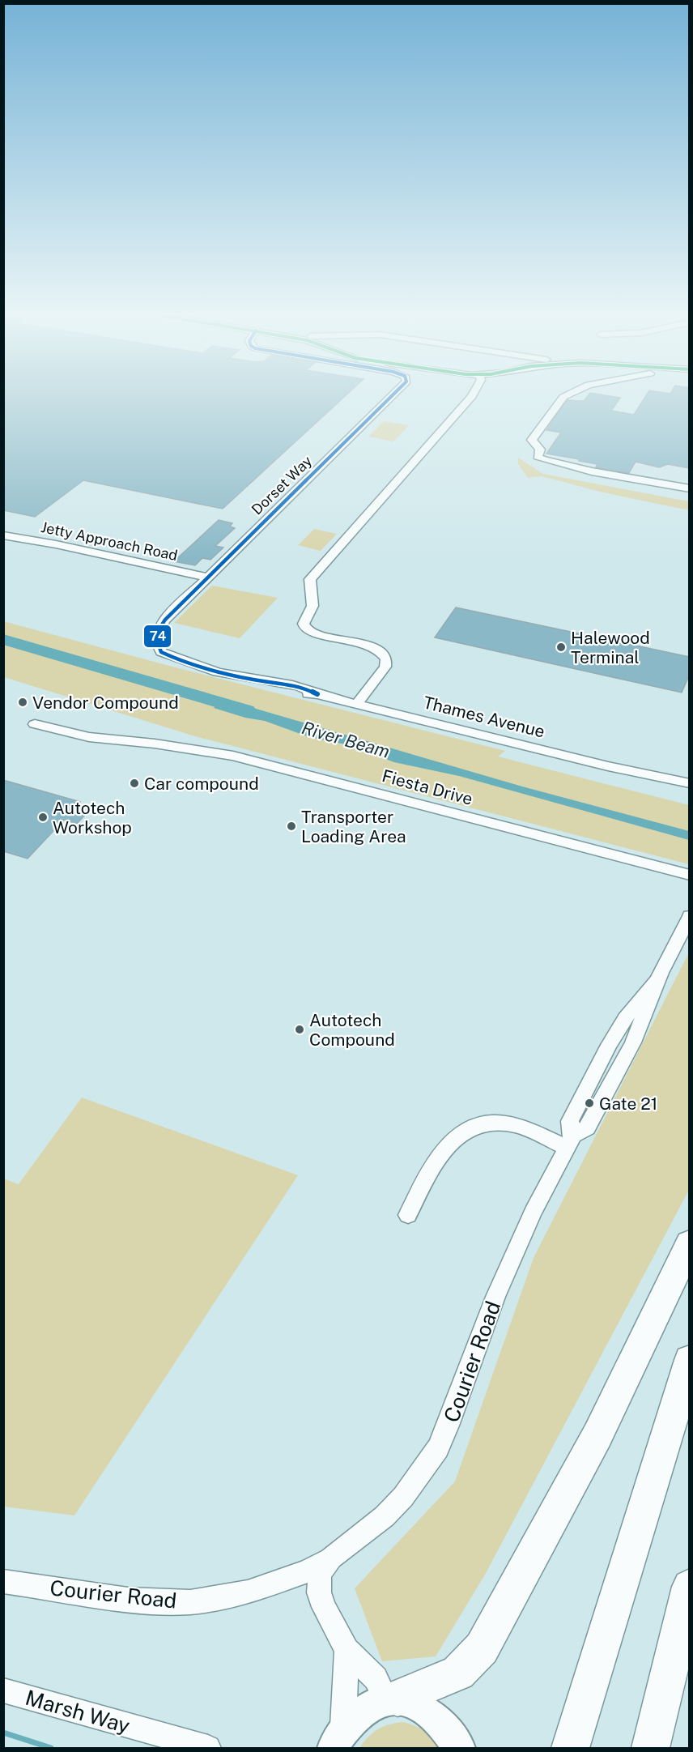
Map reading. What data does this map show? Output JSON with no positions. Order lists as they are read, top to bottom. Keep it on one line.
{"streets":{"street":["Dorset Way","Jetty Approach Road","Thames Avenue","Fiesta Drive","Courier Road","Marsh Way"]},"crossings":[["Dorset Way","Jetty Approach Road"],["Dorset Way","Thames Avenue"]],"water":["River Beam"],"places":["Halewood Terminal","Vendor Compound","Car compound","Autotech Workshop","Transporter Loading Area","Autotech Compound","Gate 21"],"lines":["transit line 74"]}
